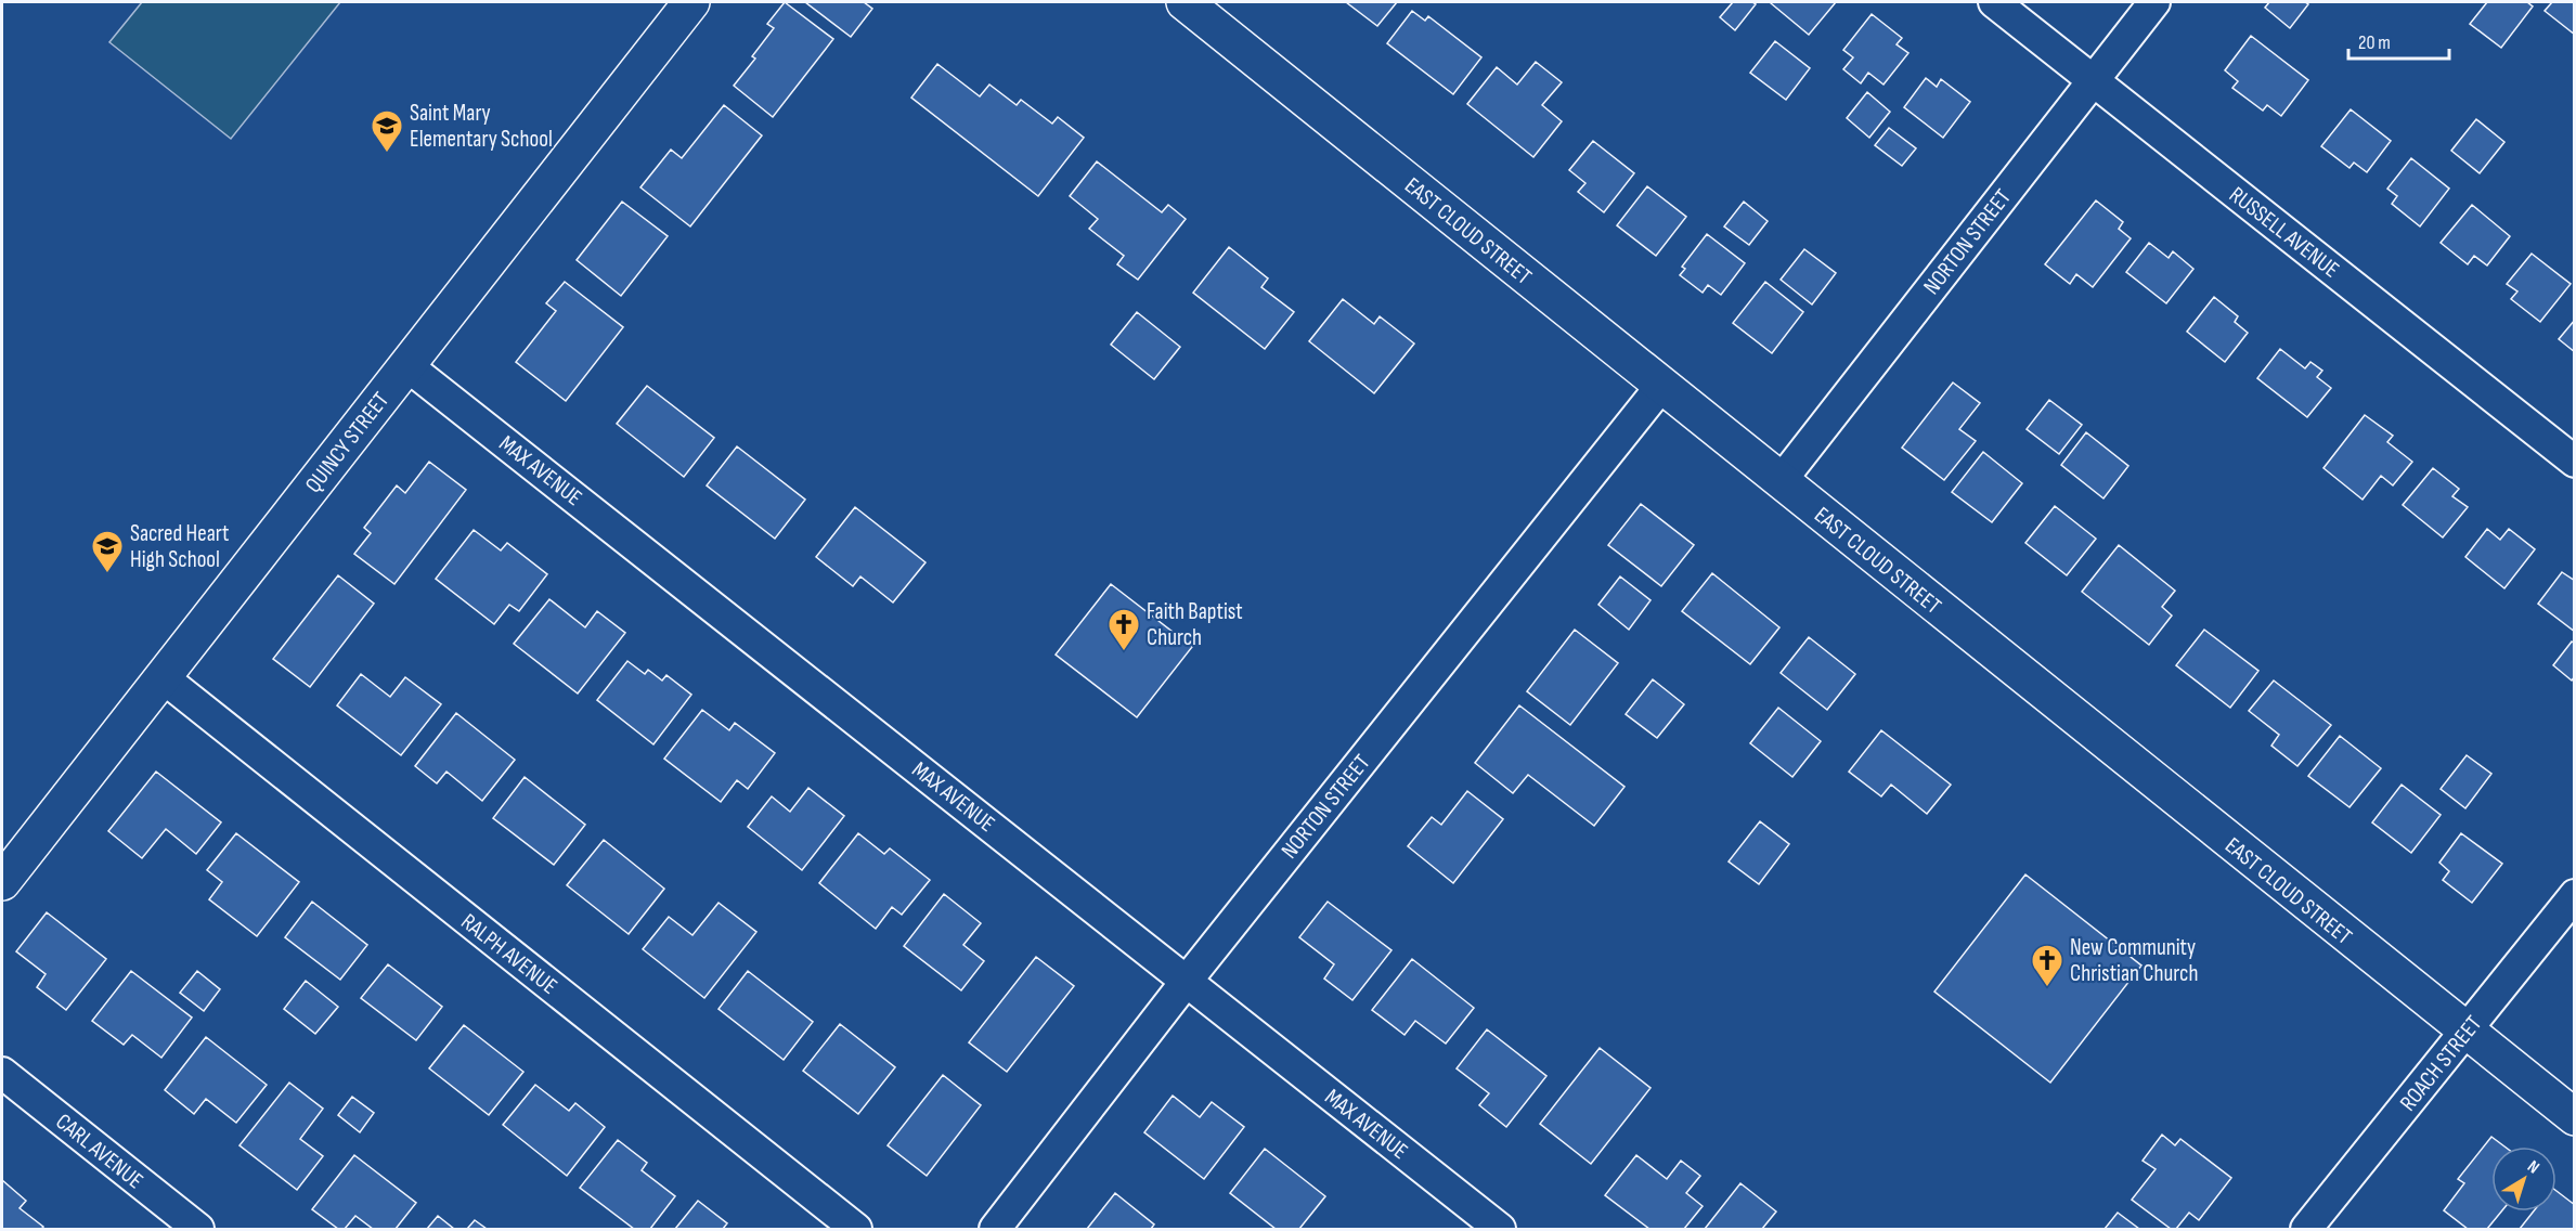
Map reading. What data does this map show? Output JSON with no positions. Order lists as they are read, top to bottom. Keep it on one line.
{"streets":{"main road":["EAST CLOUD STREET","QUINCY STREET"],"street":["RUSSELL AVENUE","NORTON STREET","MAX AVENUE","RALPH AVENUE","ROACH STREET","CARL AVENUE"]},"crossings":[["EAST CLOUD STREET","NORTON STREET"],["EAST CLOUD STREET","ROACH STREET"],["RUSSELL AVENUE","NORTON STREET"],["NORTON STREET","MAX AVENUE"],["QUINCY STREET","MAX AVENUE"],["QUINCY STREET","RALPH AVENUE"]],"places":{"school or university":["Saint Mary Elementary School","Sacred Heart High School"],"church":["Faith Baptist Church","New Community Christian Church"]},"scale_bar":"20 m","north":"top right"}
